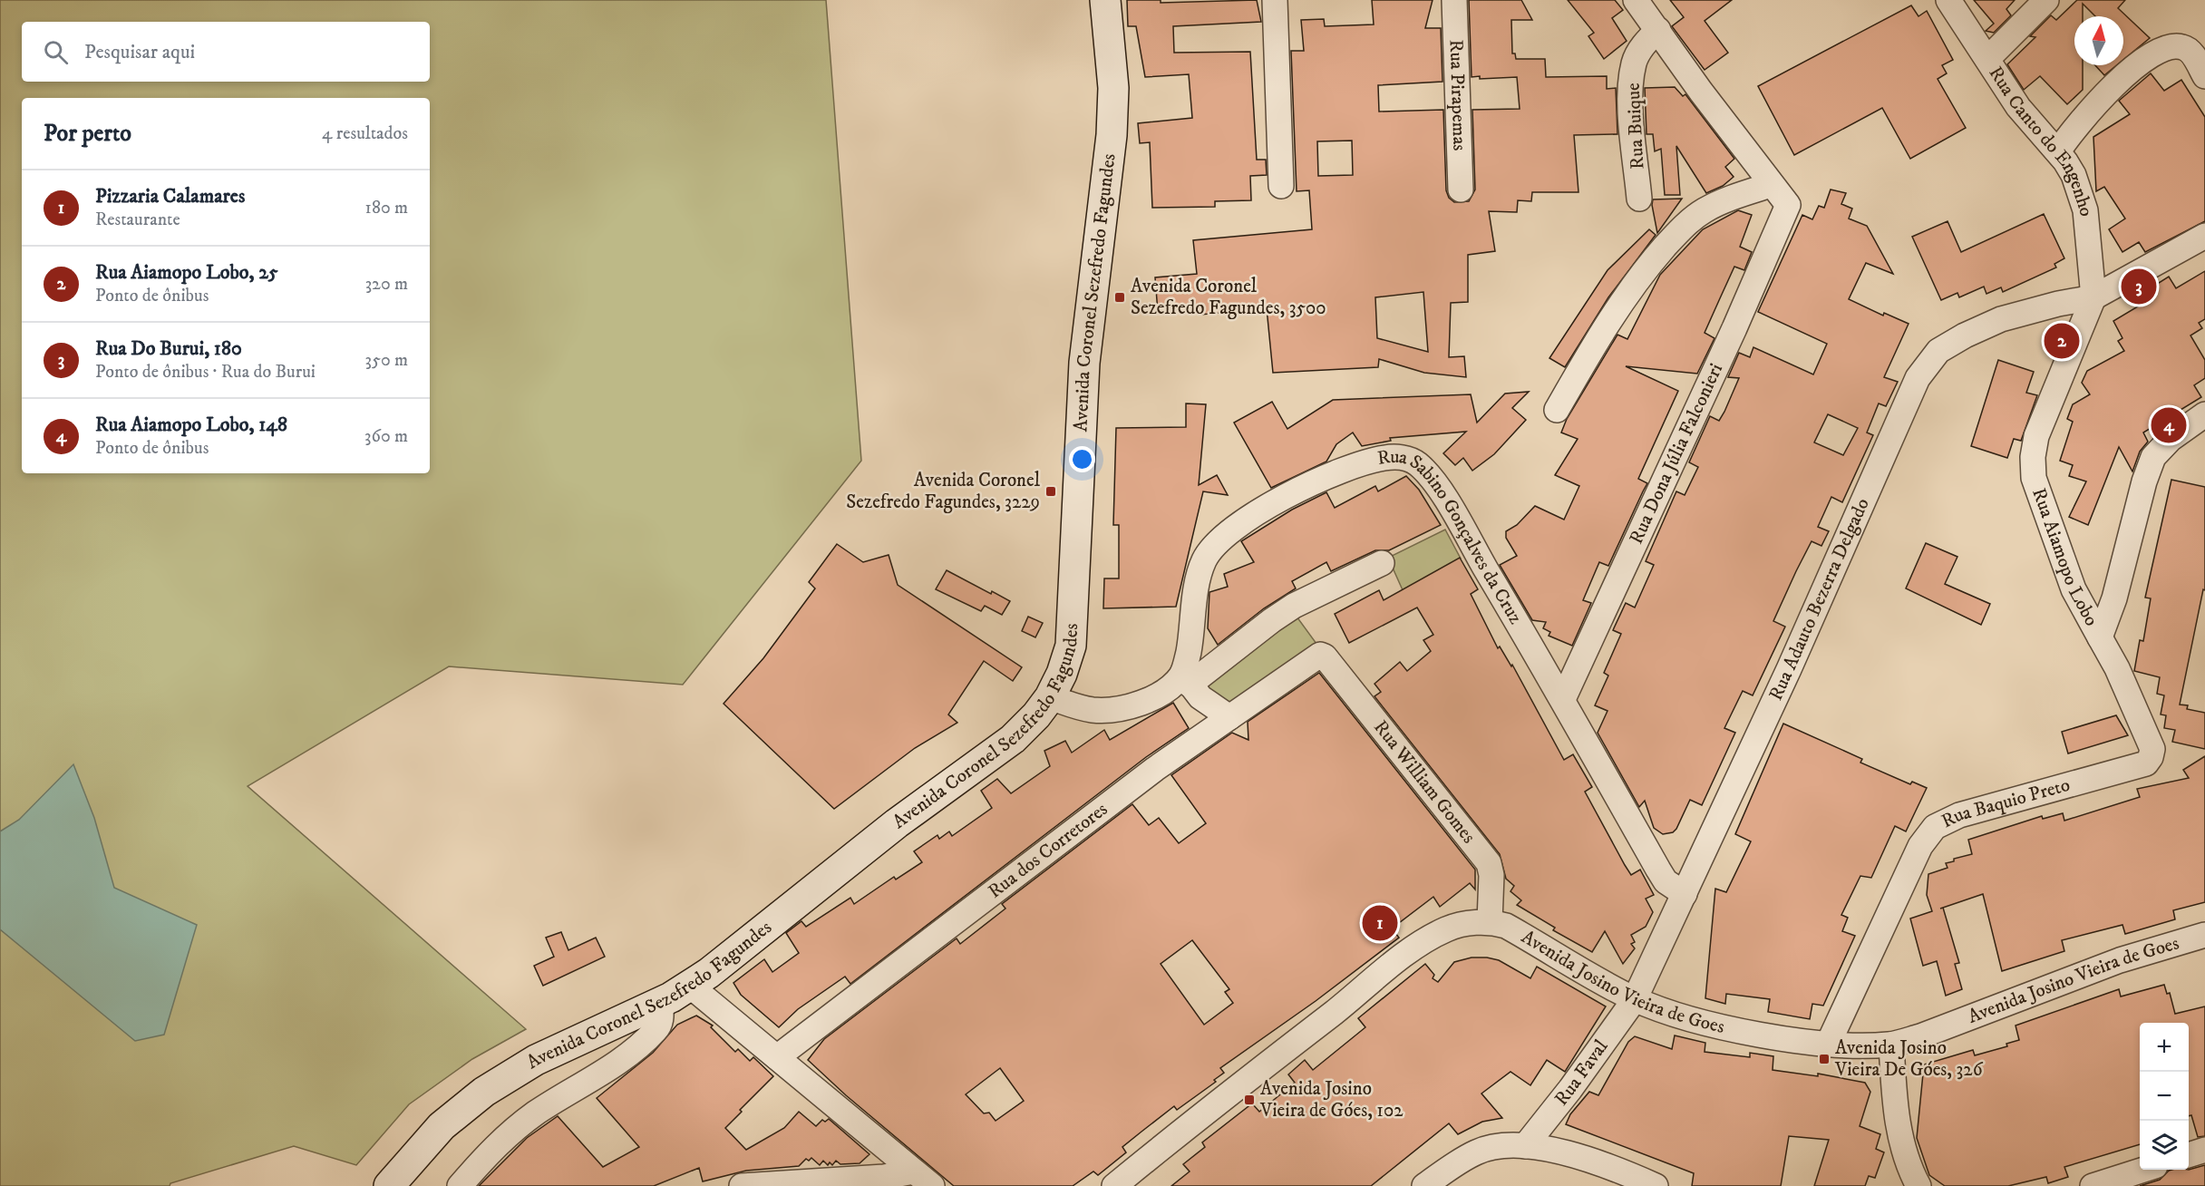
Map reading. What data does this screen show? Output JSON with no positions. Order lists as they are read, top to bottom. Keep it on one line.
{"streets":{"main road":["Avenida Coronel Sezefredo Fagundes"],"street":["Rua Pirapemas","Rua Buique","Rua Canto do Engenho","Rua Dona Júlia Falconieri","Rua Sabino Gonçalves da Cruz","Rua Aiamopo Lobo","Rua Adauto Bezerra Delgado","Rua William Gomes","Rua Baquio Preto","Rua dos Corretores","Avenida Josino Vieira de Goes","Rua Faval"]},"crossings":[["Rua Canto do Engenho","Rua Aiamopo Lobo"],["Rua Canto do Engenho","Rua Adauto Bezerra Delgado"],["Rua Dona Júlia Falconieri","Rua Sabino Gonçalves da Cruz"],["Rua Sabino Gonçalves da Cruz","Rua Adauto Bezerra Delgado"],["Rua Aiamopo Lobo","Rua Adauto Bezerra Delgado"],["Rua Aiamopo Lobo","Rua Baquio Preto"],["Rua Adauto Bezerra Delgado","Avenida Josino Vieira de Goes"],["Rua Adauto Bezerra Delgado","Rua Faval"],["Rua William Gomes","Rua dos Corretores"],["Rua William Gomes","Avenida Josino Vieira de Goes"],["Rua Baquio Preto","Avenida Josino Vieira de Goes"],["Avenida Josino Vieira de Goes","Rua Faval"]],"places":{"transit":["Avenida Coronel Sezefredo Fagundes, 3500","Avenida Coronel Sezefredo Fagundes, 3229","Avenida Josino Vieira De Góes, 326","Avenida Josino Vieira de Góes, 102"]},"north":"top","page":{"search":"Pesquisar aqui","heading":["Por perto","4 resultados"],"list":[{"mark":"1","name":"Pizzaria Calamares","note":"Restaurante","value":"180 m"},{"mark":"2","name":"Rua Aiamopo Lobo, 25","note":"Ponto de ônibus","value":"320 m"},{"mark":"3","name":"Rua Do Burui, 180","note":"Ponto de ônibus · Rua do Burui","value":"350 m"},{"mark":"4","name":"Rua Aiamopo Lobo, 148","note":"Ponto de ônibus","value":"360 m"}],"pins":["3","2","4","1"],"map_buttons":["+","−"]}}
